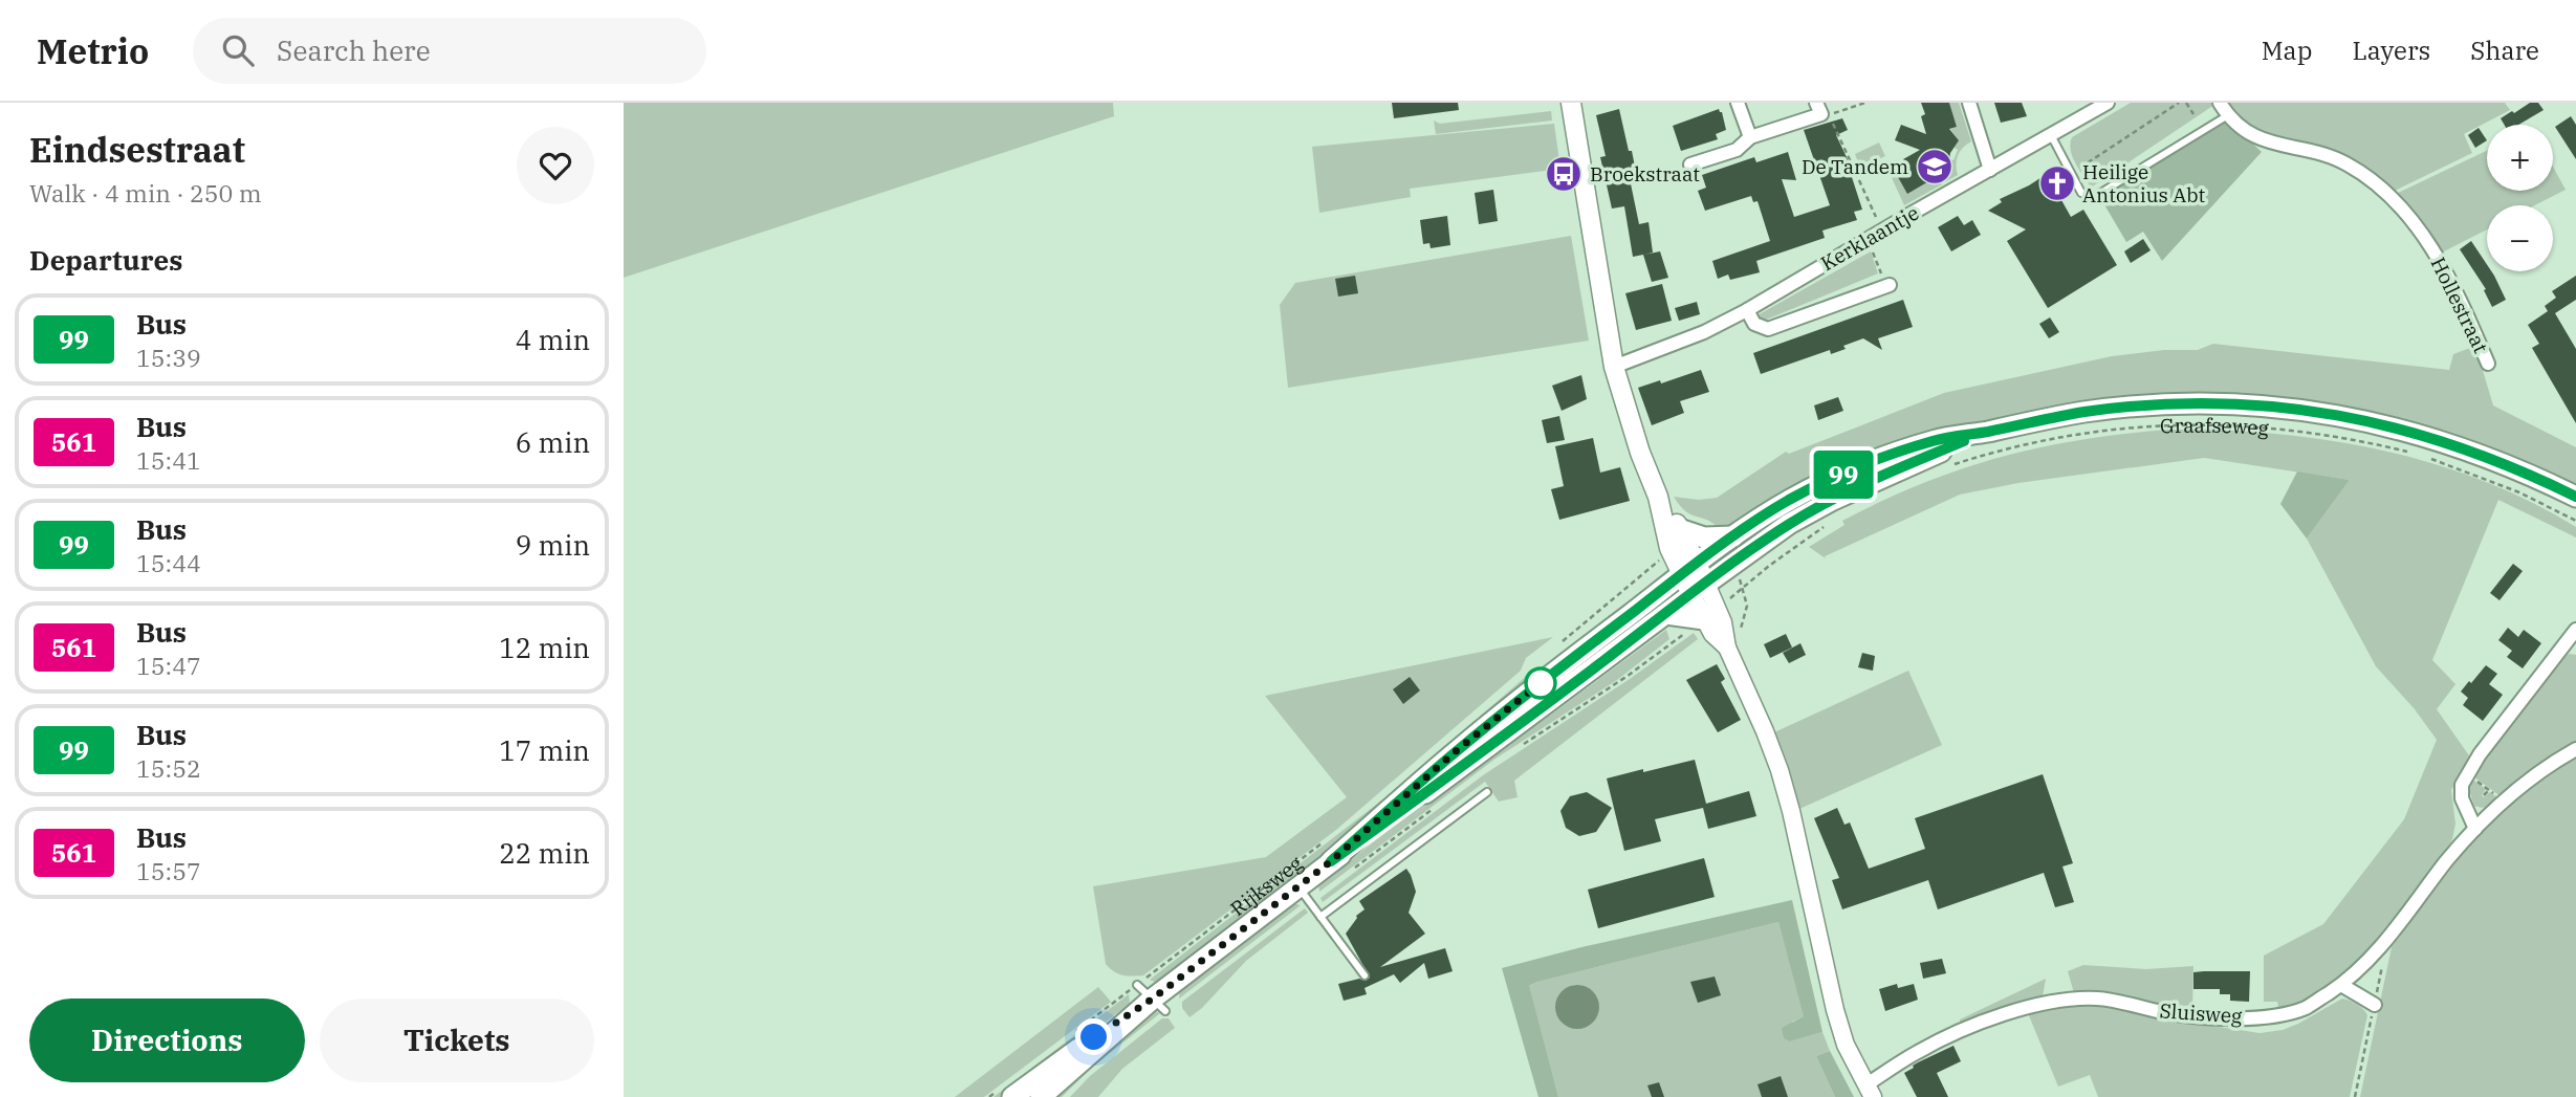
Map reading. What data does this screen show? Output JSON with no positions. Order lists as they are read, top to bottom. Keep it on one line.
{"streets":{"main road":["Graafseweg","Rijksweg"],"street":["Kerklaantje","Hollestraat","Sluisweg"]},"crossings":[["Graafseweg","Rijksweg"]],"places":{"school or university":["De Tandem"],"bus stop":["Broekstraat"],"church":["Heilige Antonius Abt"]},"lines":["bus line 99"],"page":{"header":"Metrio","search":"Search here","nav":["Map","Layers","Share"],"heading":[["Eindsestraat","Walk · 4 min · 250 m"],"Departures"],"on_map":"99","map_buttons":["+","−"],"list":[{"mark":"99","name":"Bus","note":"15:39","value":"4 min"},{"mark":"561","name":"Bus","note":"15:41","value":"6 min"},{"mark":"99","name":"Bus","note":"15:44","value":"9 min"},{"mark":"561","name":"Bus","note":"15:47","value":"12 min"},{"mark":"99","name":"Bus","note":"15:52","value":"17 min"},{"mark":"561","name":"Bus","note":"15:57","value":"22 min"}],"buttons":["Directions","Tickets"]}}
